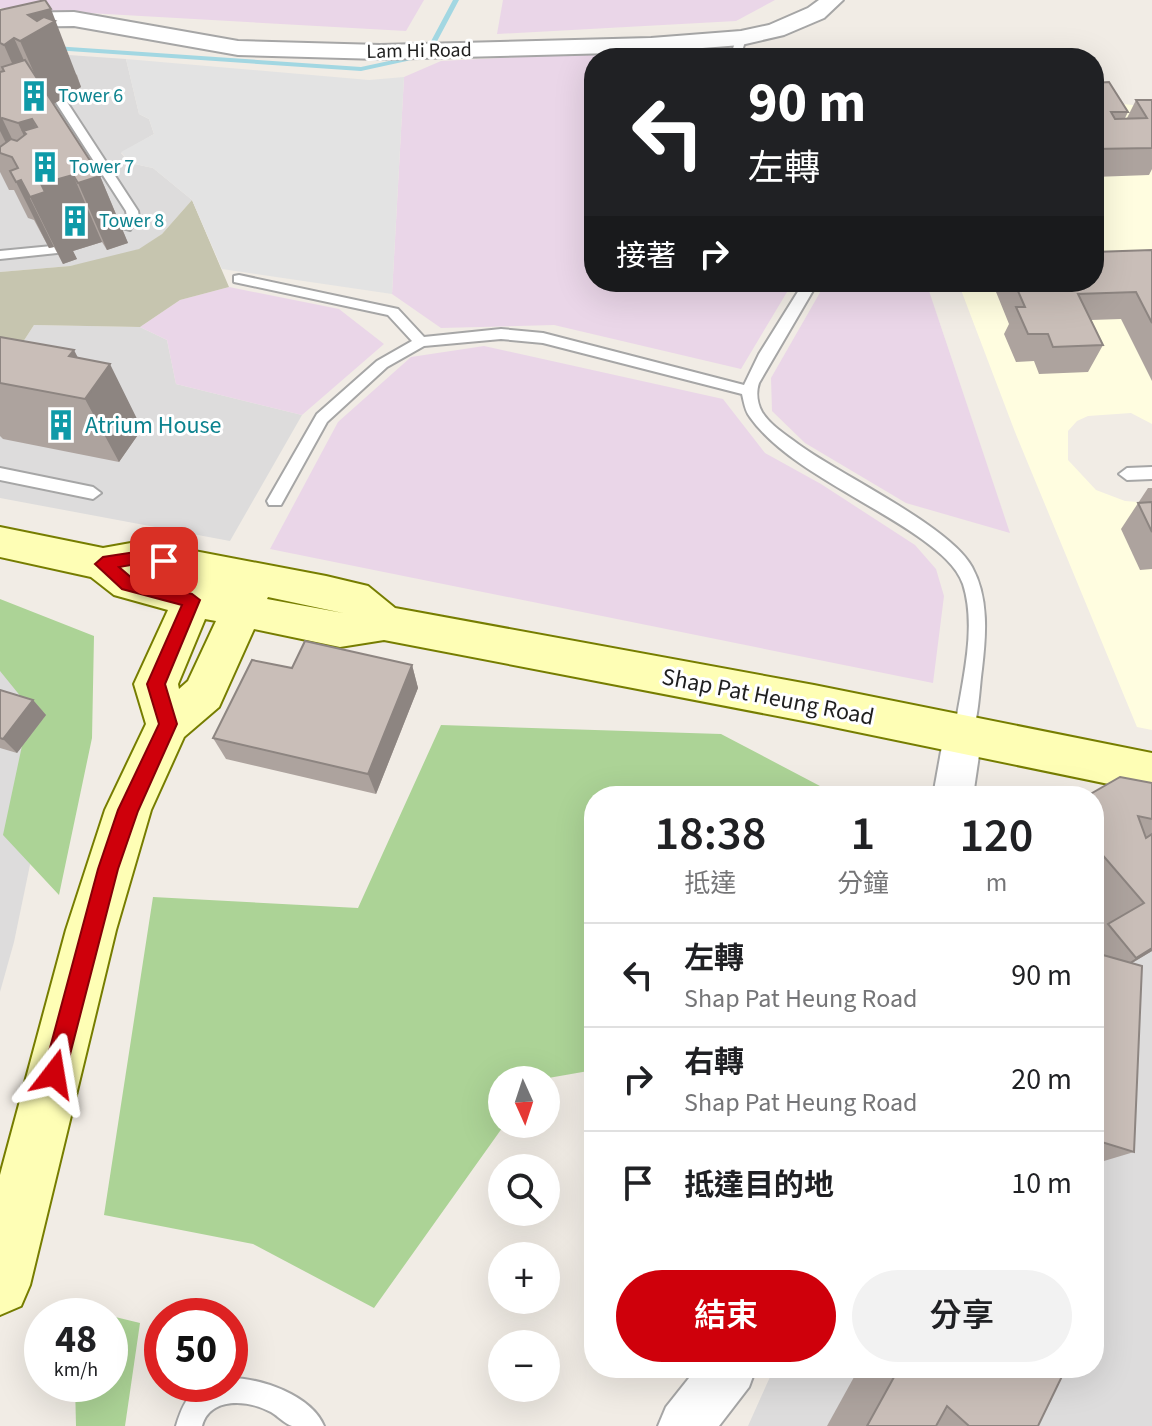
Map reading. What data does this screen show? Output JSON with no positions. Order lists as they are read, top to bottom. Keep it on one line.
{"streets":{"main road":["Shap Pat Heung Road"],"street":["Lam Hi Road"]},"places":{"building":["Tower 6","Tower 7","Tower 8","Atrium House"]},"north":"bottom","page":{"turn":["90 m","左轉"],"then":"接著","eta":["18:38","抵達","1","分鐘","120","m"],"list":[{"name":"左轉","note":"Shap Pat Heung Road","value":"90 m"},{"name":"右轉","note":"Shap Pat Heung Road","value":"20 m"},{"name":"抵達目的地","value":"10 m"}],"map_buttons":["+","−"],"buttons":["結束","分享"],"speed":"48 km/h","limit":"50"}}
